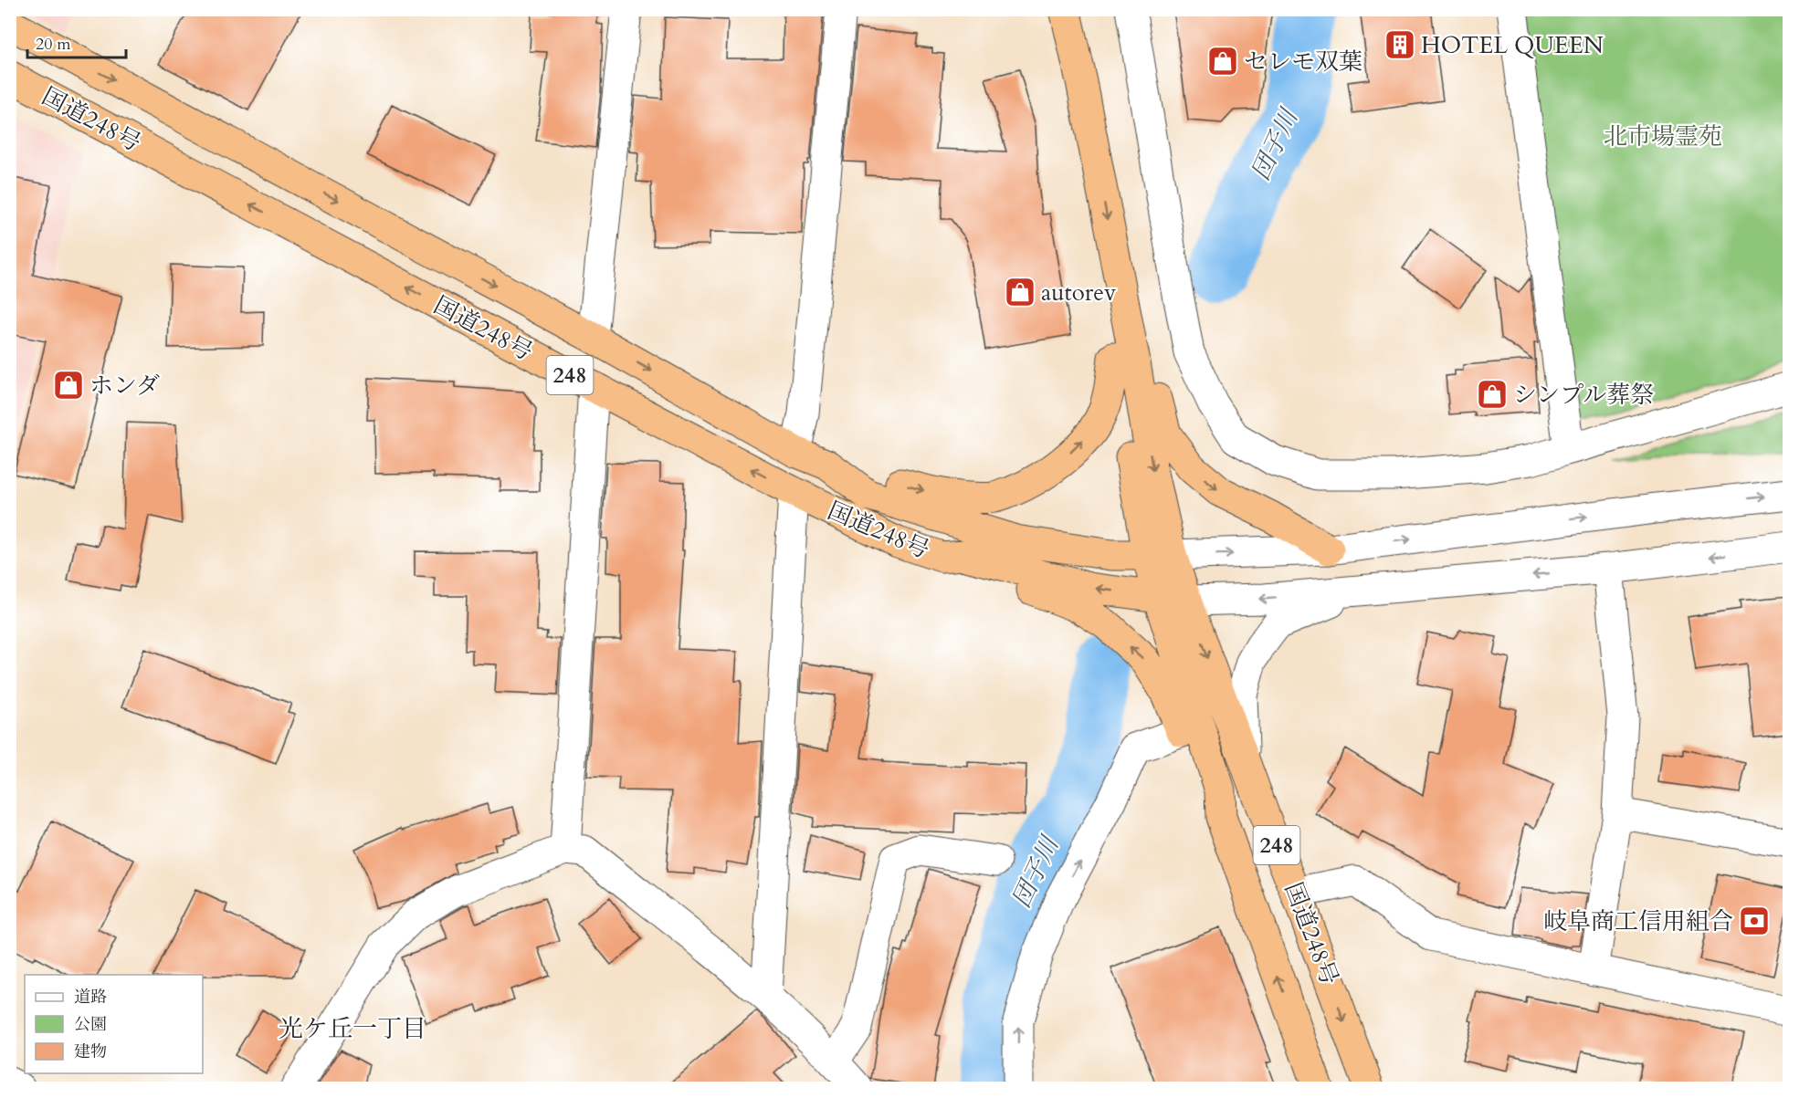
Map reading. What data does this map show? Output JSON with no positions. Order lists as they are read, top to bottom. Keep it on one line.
{"streets":{"highway":["国道248号","248"]},"crossings":[["国道248号","248"]],"districts":["光ケ丘一丁目"],"water":["団子川"],"parks":["北市場霊苑"],"places":{"building":["HOTEL QUEEN"],"shop":["セレモ双葉","autorev","ホンダ","シンプル葬祭"],"bank":["岐阜商工信用組合"]},"legend":["道路","公園","建物"],"scale_bar":"20 m"}
